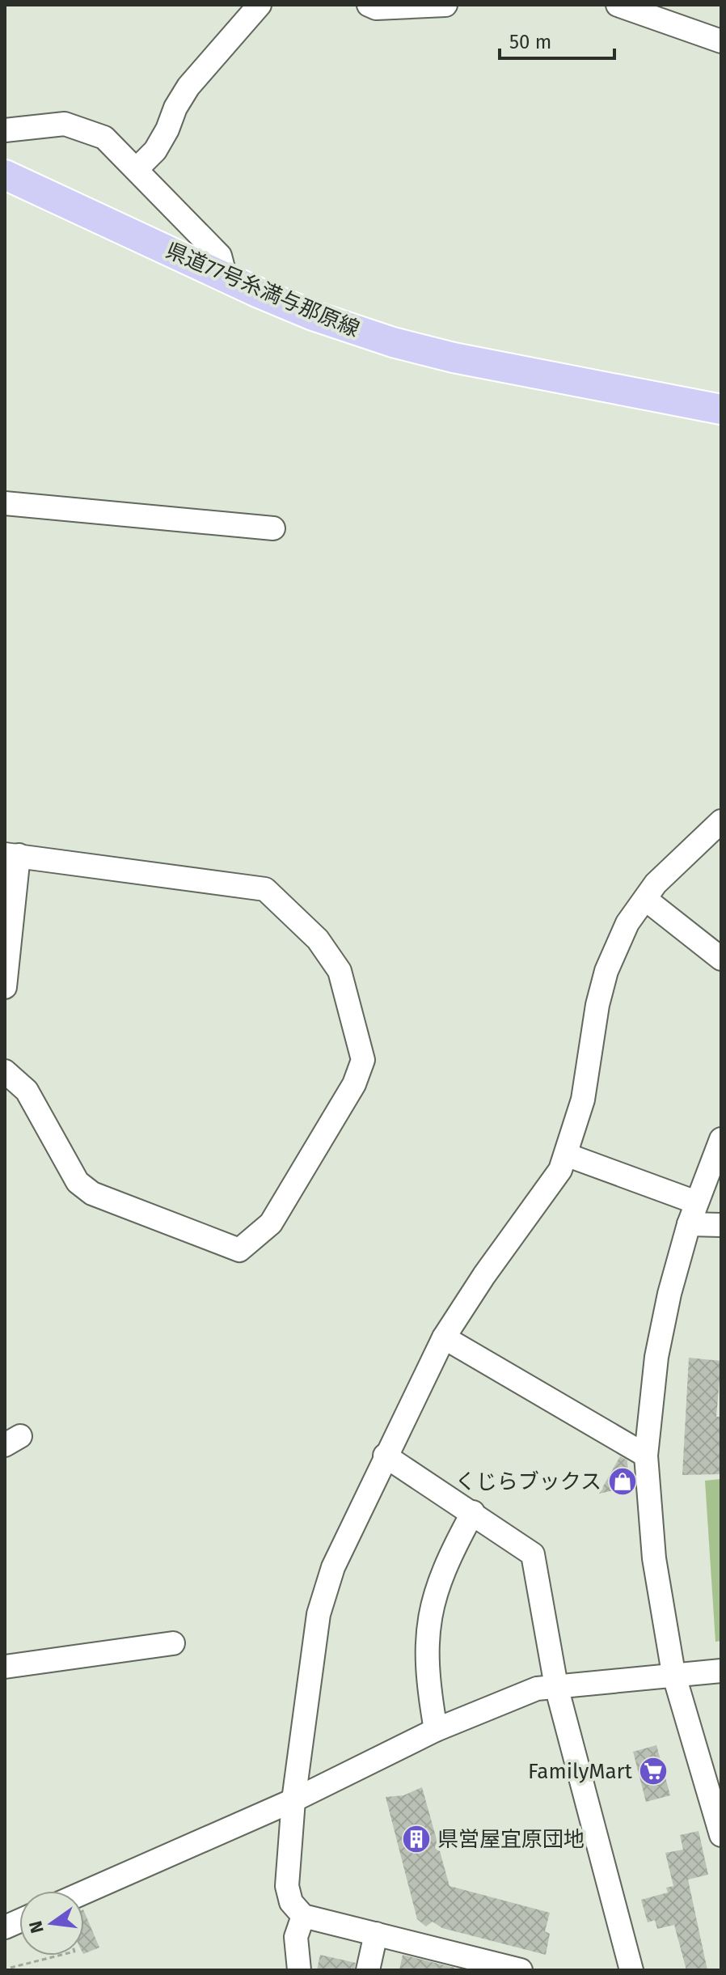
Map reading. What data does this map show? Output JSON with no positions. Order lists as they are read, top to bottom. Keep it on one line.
{"streets":{"main road":["県道77号糸満与那原線"]},"places":{"shop":["くじらブックス"],"supermarket":["FamilyMart"],"building":["県営屋宜原団地"]},"scale_bar":"50 m","north":"left"}
